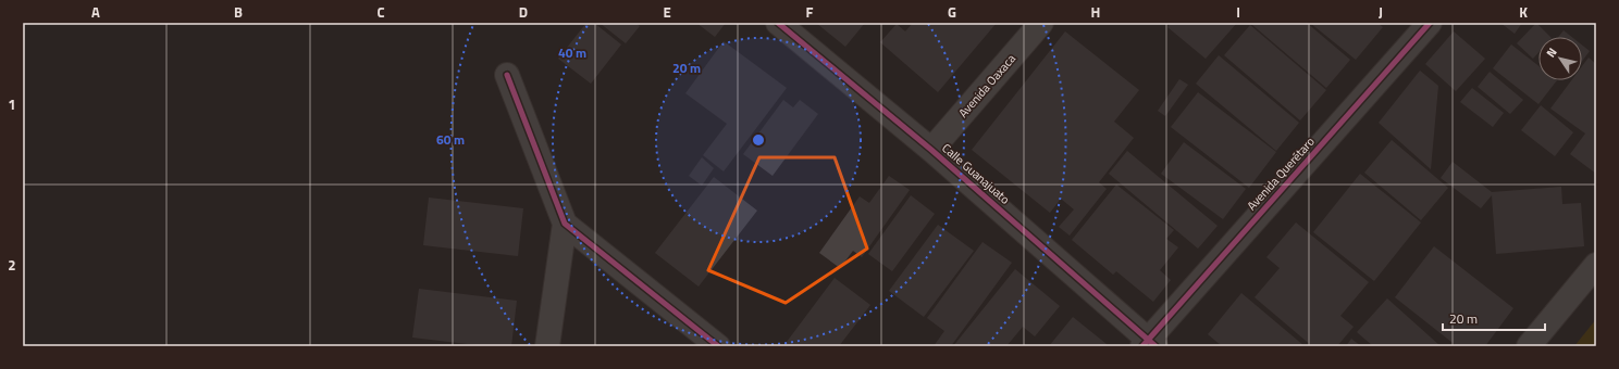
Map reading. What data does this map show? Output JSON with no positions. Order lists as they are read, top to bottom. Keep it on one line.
{"streets":{"street":["Avenida Oaxaca","Calle Guanajuato","Avenida Querétaro"]},"crossings":[["Avenida Oaxaca","Calle Guanajuato"],["Calle Guanajuato","Avenida Querétaro"]],"scale_bar":"20 m","north":"top left","grid":{"columns":["A","B","C","D","E","F","G","H","I","J","K"],"rows":["1","2"]},"rings":["40 m","20 m","60 m"]}
